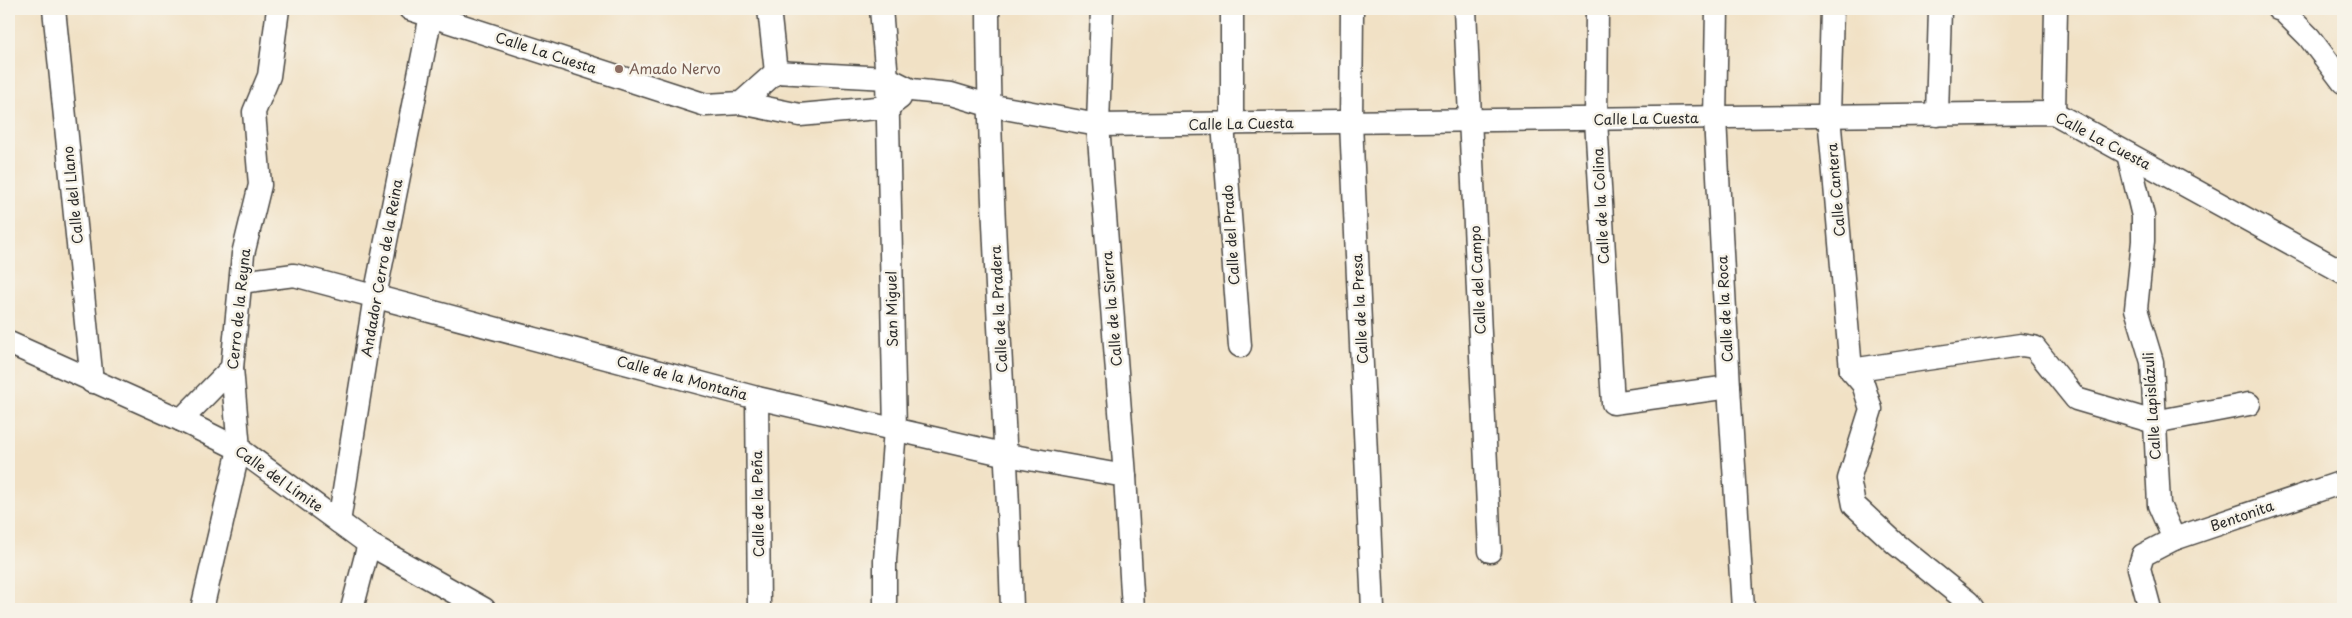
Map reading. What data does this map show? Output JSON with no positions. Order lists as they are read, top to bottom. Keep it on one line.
{"streets":{"street":["Calle La Cuesta","Calle Cantera","Calle del Llano","Calle de la Colina","Calle del Prado","Andador Cerro de la Reina","Calle del Campo","Cerro de la Reyna","San Miguel","Calle de la Pradera","Calle de la Sierra","Calle de la Presa","Calle de la Roca","Calle de la Montaña","Calle Lapislázuli","Calle del Límite","Calle de la Peña","Bentonita"]},"crossings":[["Calle La Cuesta","Calle Cantera"],["Calle La Cuesta","Calle de la Colina"],["Calle La Cuesta","Calle del Prado"],["Calle La Cuesta","Andador Cerro de la Reina"],["Calle La Cuesta","Calle del Campo"],["Calle La Cuesta","San Miguel"],["Calle La Cuesta","Calle de la Pradera"],["Calle La Cuesta","Calle de la Sierra"],["Calle La Cuesta","Calle de la Presa"],["Calle La Cuesta","Calle de la Roca"],["Calle La Cuesta","Calle Lapislázuli"],["Calle del Llano","Calle del Límite"],["Calle de la Colina","Calle de la Roca"],["Andador Cerro de la Reina","Calle de la Montaña"],["Andador Cerro de la Reina","Calle del Límite"],["Cerro de la Reyna","Calle de la Montaña"],["Cerro de la Reyna","Calle del Límite"],["San Miguel","Calle de la Montaña"],["Calle de la Pradera","Calle de la Montaña"],["Calle de la Sierra","Calle de la Montaña"],["Calle de la Montaña","Calle de la Peña"],["Calle Lapislázuli","Bentonita"]],"places":["Amado Nervo"]}
